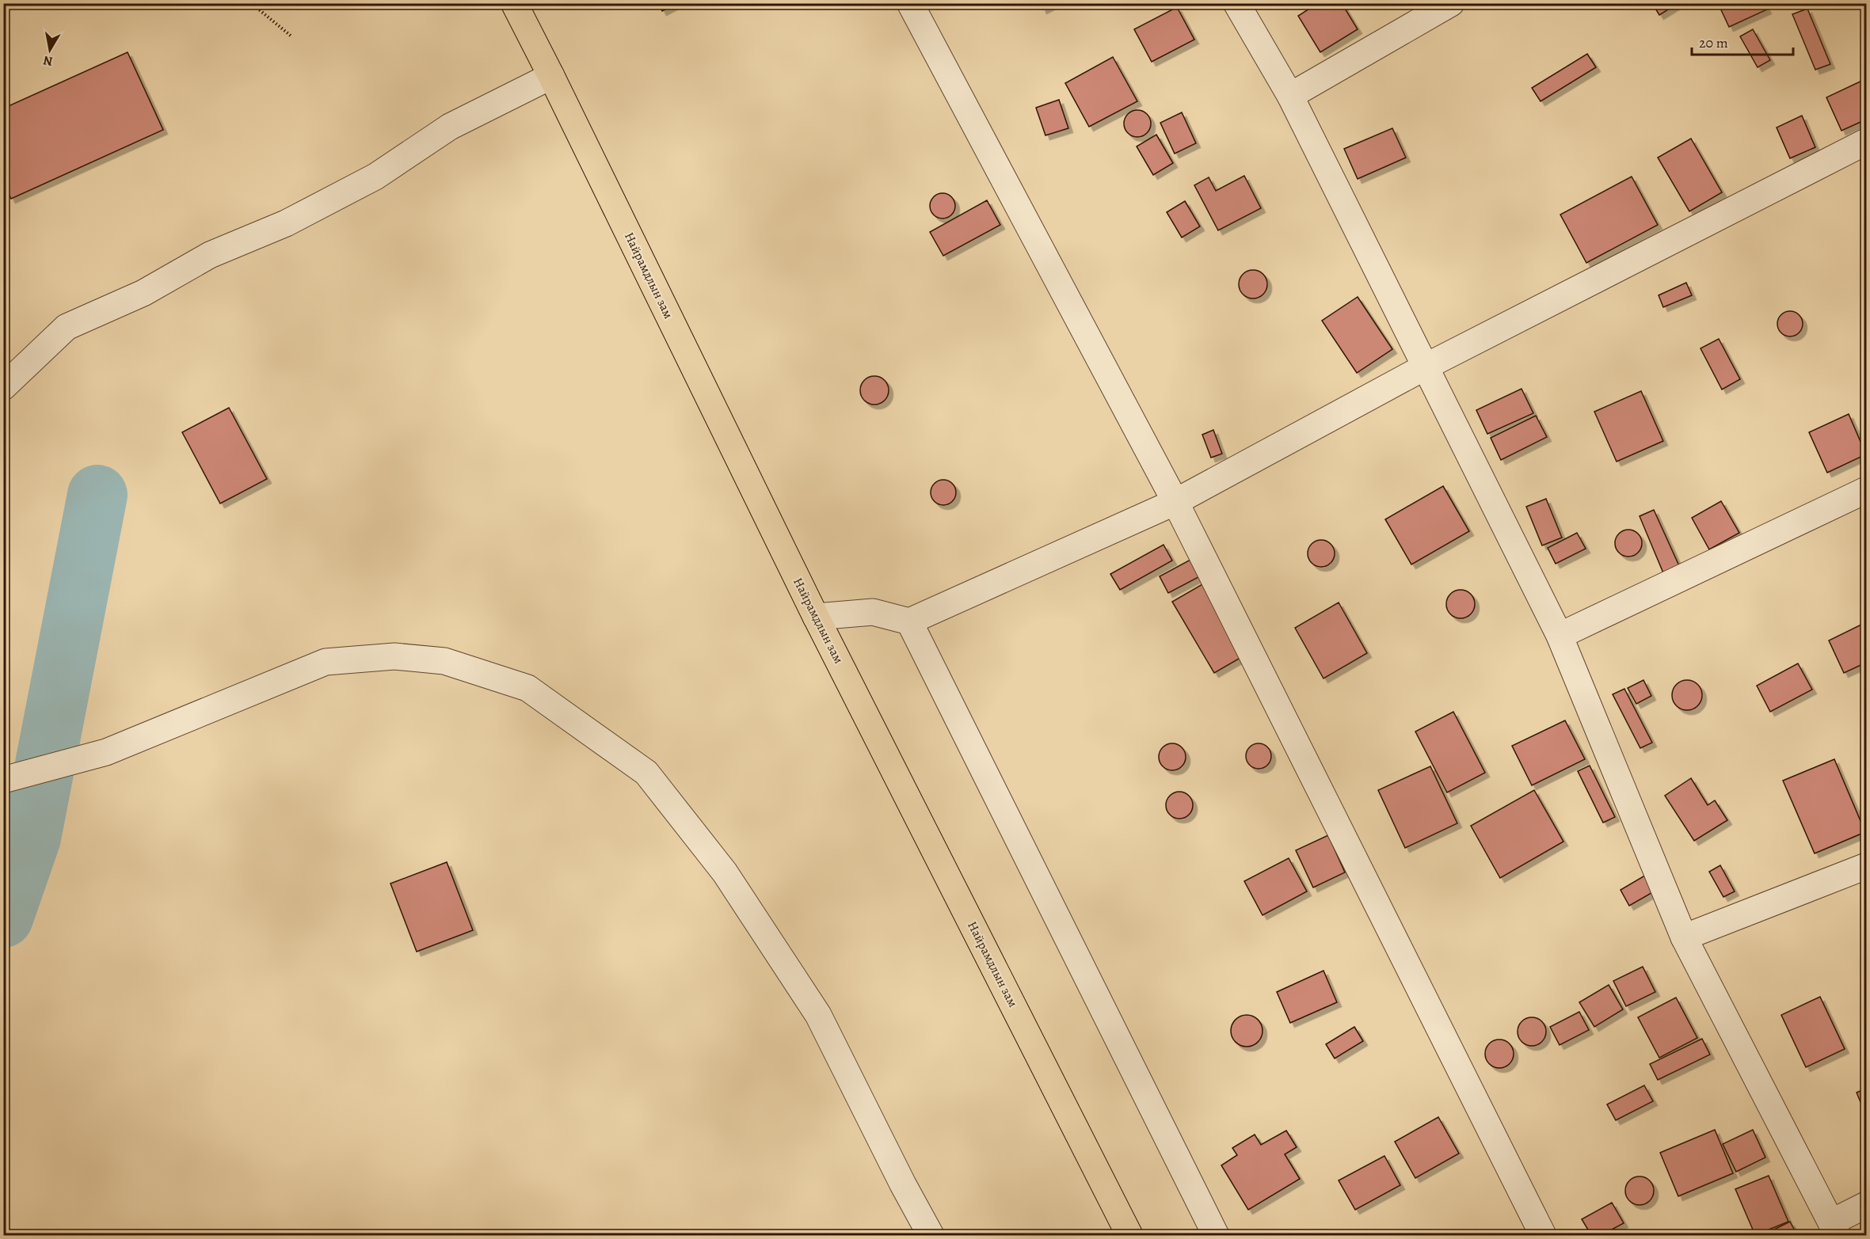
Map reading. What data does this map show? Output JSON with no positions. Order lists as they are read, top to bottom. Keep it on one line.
{"streets":{"main road":["Найрамдлын зам"]},"scale_bar":"20 m","north":"bottom"}
